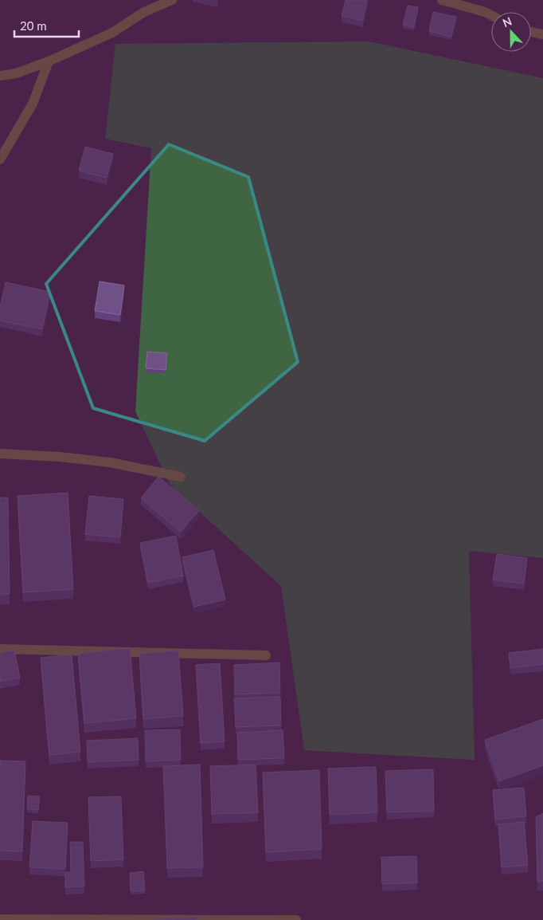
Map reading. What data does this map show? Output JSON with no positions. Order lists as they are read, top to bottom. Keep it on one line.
{"scale_bar":"20 m","north":"top"}
